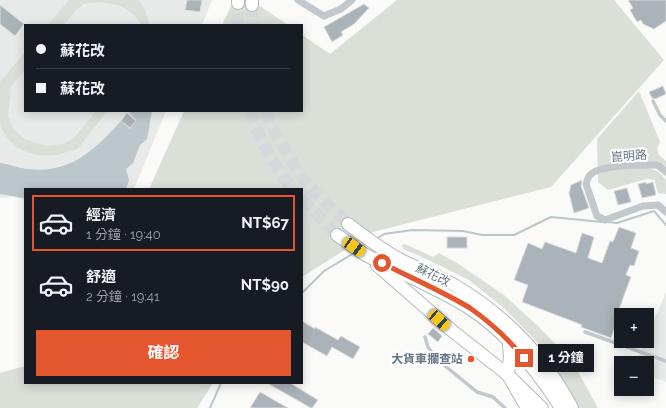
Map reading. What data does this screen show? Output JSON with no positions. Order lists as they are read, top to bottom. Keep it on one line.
{"streets":{"main road":["蘇花改"],"street":["崑明路"]},"places":["大貨車攔查站"],"page":{"banner":["蘇花改","蘇花改"],"list":[{"name":"經濟","note":"1 分鐘 · 19:40","value":"NT$67"},{"name":"舒適","note":"2 分鐘 · 19:41","value":"NT$90"}],"map_buttons":["+","−"],"buttons":"確認","bubble":"1 分鐘"}}
